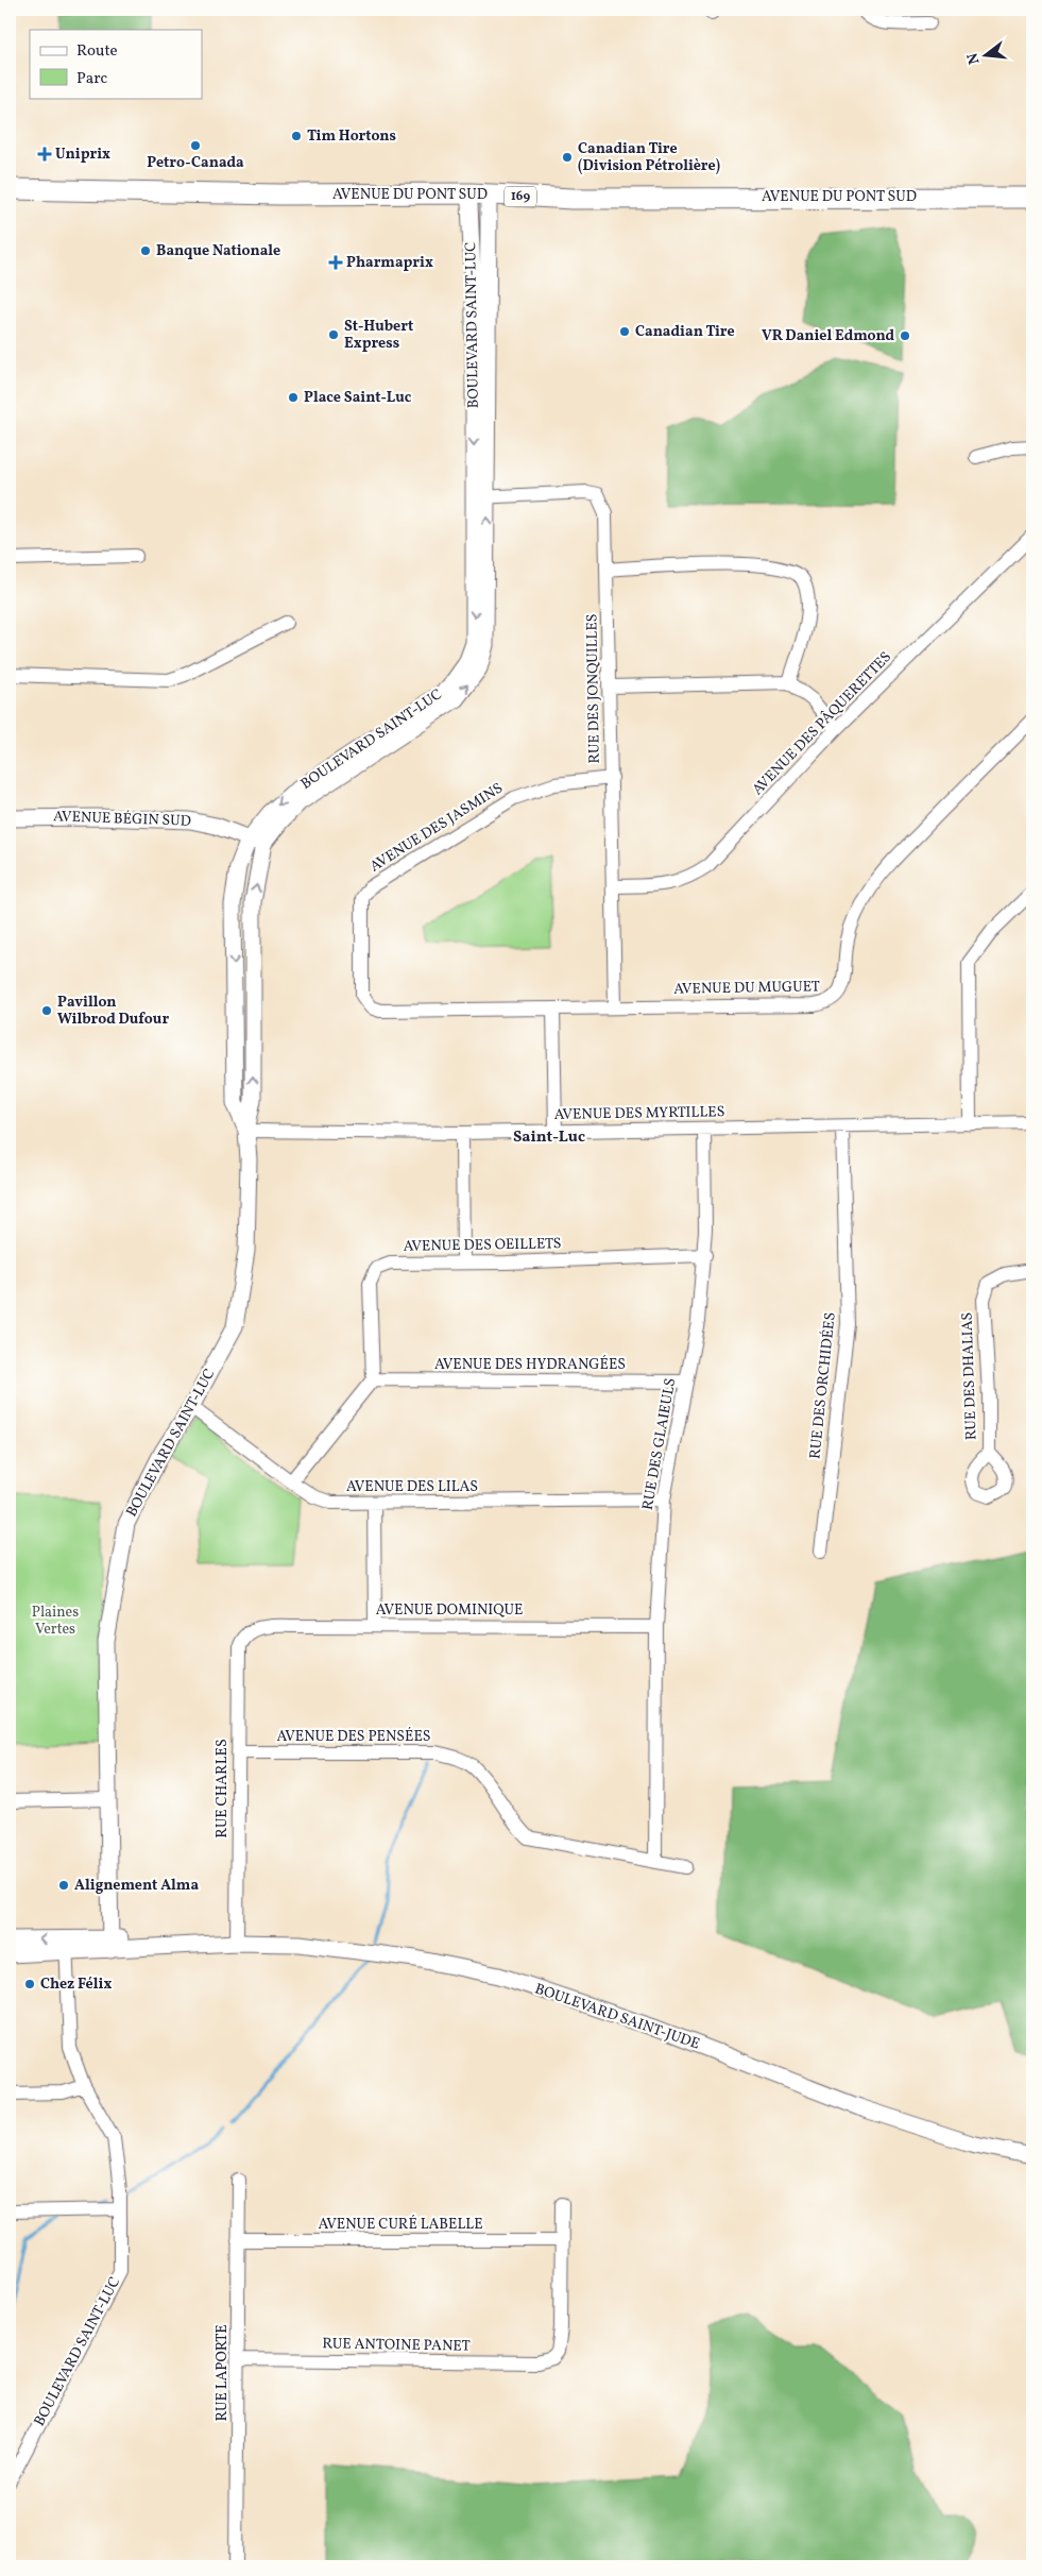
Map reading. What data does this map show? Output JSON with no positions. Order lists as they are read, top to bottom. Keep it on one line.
{"streets":{"main road":["AVENUE DU PONT SUD","169"],"street":["BOULEVARD SAINT-LUC","RUE DES JONQUILLES","AVENUE DES PÂQUERETTES","AVENUE BÉGIN SUD","AVENUE DES JASMINS","AVENUE DU MUGUET","AVENUE DES MYRTILLES","AVENUE DES OEILLETS","AVENUE DES HYDRANGÉES","RUE DES DHALIAS","RUE DES ORCHIDÉES","RUE DES GLAIEULS","AVENUE DES LILAS","AVENUE DOMINIQUE","AVENUE DES PENSÉES","RUE CHARLES","BOULEVARD SAINT-JUDE","AVENUE CURÉ LABELLE","RUE ANTOINE PANET","RUE LAPORTE"]},"crossings":[["AVENUE DU PONT SUD","BOULEVARD SAINT-LUC"],["BOULEVARD SAINT-LUC","RUE DES JONQUILLES"],["BOULEVARD SAINT-LUC","AVENUE BÉGIN SUD"],["BOULEVARD SAINT-LUC","AVENUE DES MYRTILLES"],["BOULEVARD SAINT-LUC","AVENUE DES LILAS"],["BOULEVARD SAINT-LUC","BOULEVARD SAINT-JUDE"],["RUE DES JONQUILLES","AVENUE DES PÂQUERETTES"],["RUE DES JONQUILLES","AVENUE DES JASMINS"],["RUE DES JONQUILLES","AVENUE DU MUGUET"],["AVENUE DES JASMINS","AVENUE DU MUGUET"],["AVENUE DES MYRTILLES","RUE DES ORCHIDÉES"],["AVENUE DES MYRTILLES","RUE DES GLAIEULS"],["AVENUE DES OEILLETS","AVENUE DES HYDRANGÉES"],["AVENUE DES OEILLETS","RUE DES GLAIEULS"],["AVENUE DES HYDRANGÉES","RUE DES GLAIEULS"],["RUE DES GLAIEULS","AVENUE DES LILAS"],["RUE DES GLAIEULS","AVENUE DOMINIQUE"],["RUE DES GLAIEULS","AVENUE DES PENSÉES"],["AVENUE DOMINIQUE","RUE CHARLES"],["AVENUE DES PENSÉES","RUE CHARLES"],["RUE CHARLES","BOULEVARD SAINT-JUDE"],["AVENUE CURÉ LABELLE","RUE ANTOINE PANET"],["AVENUE CURÉ LABELLE","RUE LAPORTE"],["RUE ANTOINE PANET","RUE LAPORTE"]],"districts":["Saint-Luc"],"parks":["Plaines Vertes"],"places":{"other":["Tim Hortons","Petro-Canada","Canadian Tire (Division Pétrolière)","Banque Nationale","Canadian Tire","St-Hubert Express","VR Daniel Edmond","Place Saint-Luc","Pavillon Wilbrod Dufour","Alignement Alma","Chez Félix"],"health":["Uniprix","Pharmaprix"]},"legend":["Route","Parc"],"north":"left"}
